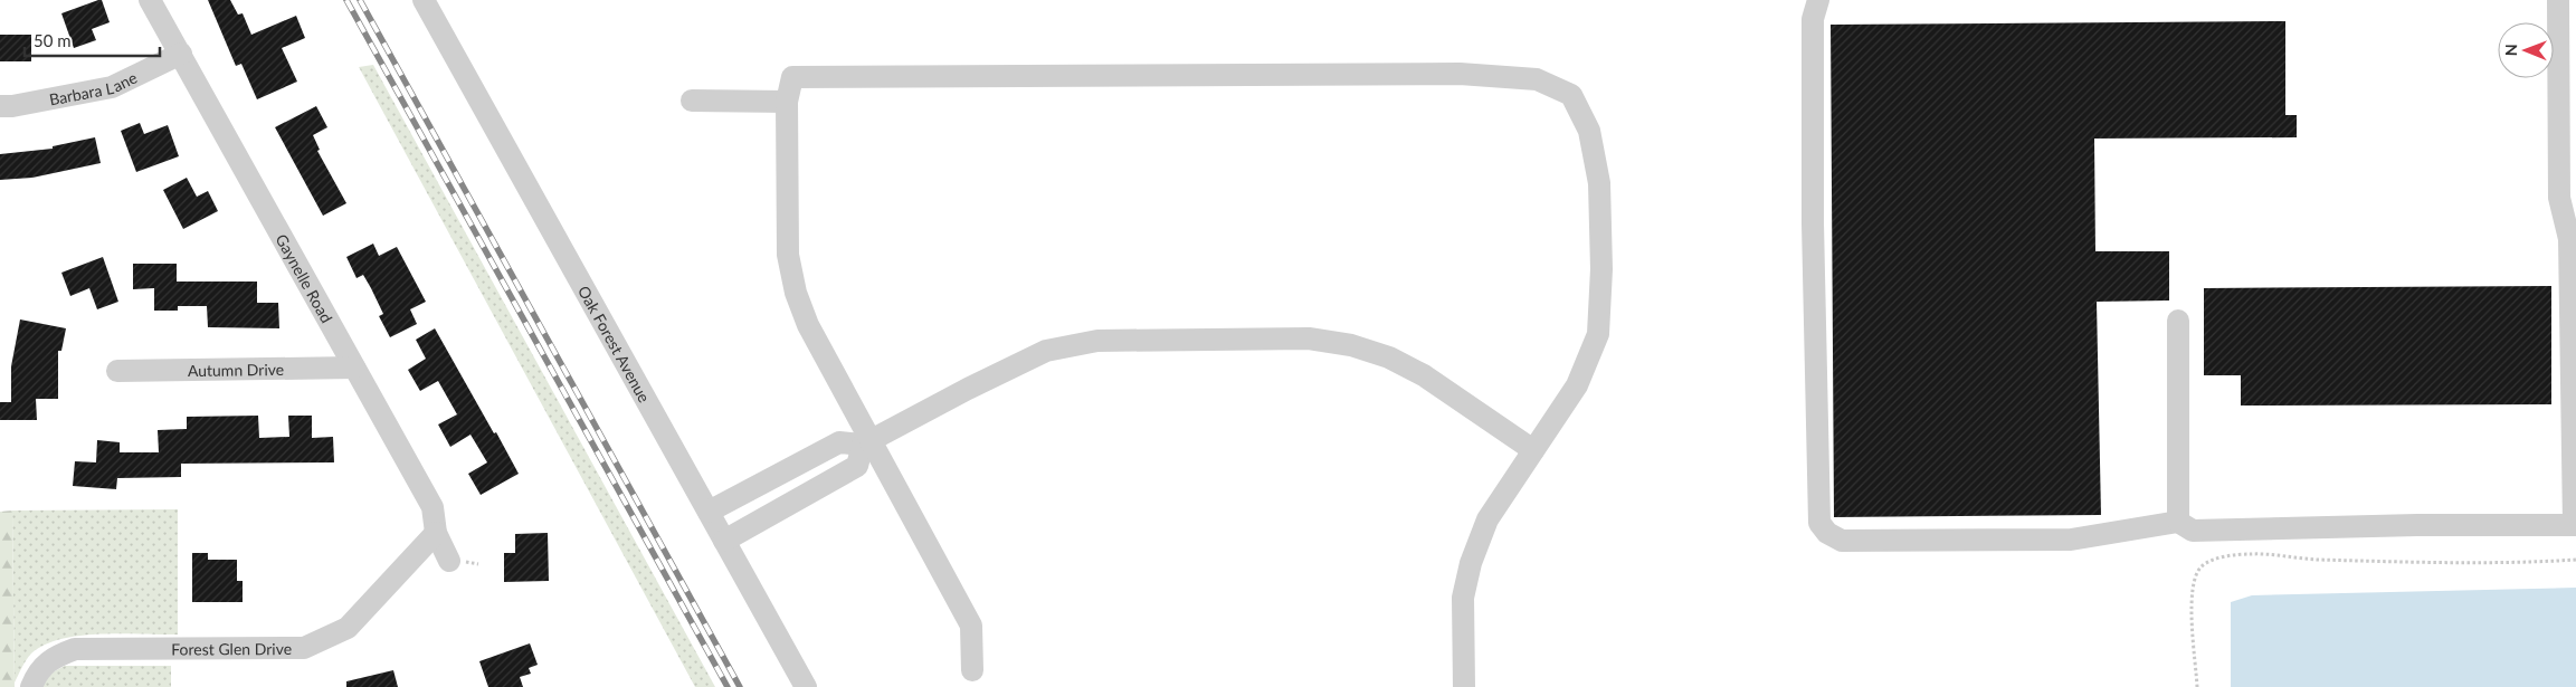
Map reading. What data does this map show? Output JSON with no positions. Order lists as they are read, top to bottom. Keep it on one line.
{"streets":{"street":["Barbara Lane","Gaynelle Road","Oak Forest Avenue","Autumn Drive","Forest Glen Drive"]},"crossings":[["Barbara Lane","Gaynelle Road"],["Gaynelle Road","Autumn Drive"],["Gaynelle Road","Forest Glen Drive"]],"scale_bar":"50 m","north":"left"}
